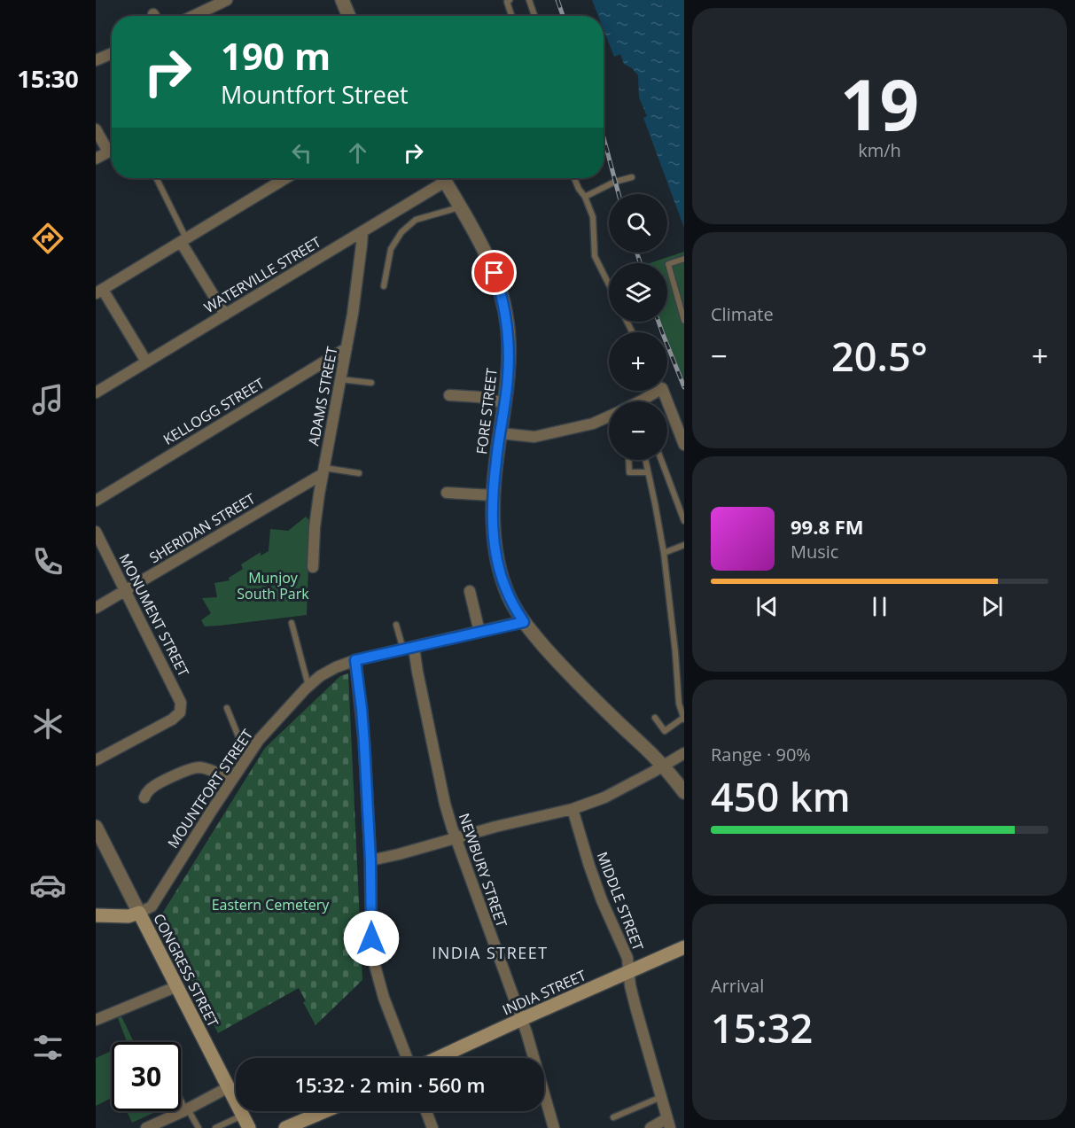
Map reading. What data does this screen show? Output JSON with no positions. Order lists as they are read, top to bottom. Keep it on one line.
{"streets":{"main road":["CONGRESS STREET","INDIA STREET"],"street":["WATERVILLE STREET","ADAMS STREET","KELLOGG STREET","FORE STREET","SHERIDAN STREET","MONUMENT STREET","MOUNTFORT STREET","NEWBURY STREET","MIDDLE STREET"]},"crossings":[["WATERVILLE STREET","ADAMS STREET"],["ADAMS STREET","KELLOGG STREET"],["ADAMS STREET","SHERIDAN STREET"],["FORE STREET","MOUNTFORT STREET"],["SHERIDAN STREET","MONUMENT STREET"],["MOUNTFORT STREET","NEWBURY STREET"],["MOUNTFORT STREET","CONGRESS STREET"],["NEWBURY STREET","INDIA STREET"],["MIDDLE STREET","INDIA STREET"]],"districts":["INDIA STREET"],"parks":["Munjoy South Park","Eastern Cemetery"],"page":{"tabs":"15:30","tile":[["19","km/h"],"Climate",["Range · 90%","450 km"],["Arrival","15:32"]],"turn":["190 m","Mountfort Street"],"map_buttons":["+","−"],"heat":["−","20.5°","+"],"song":["99.8 FM","Music"],"limit":"30","trip":"15:32 · 2 min · 560 m"}}
